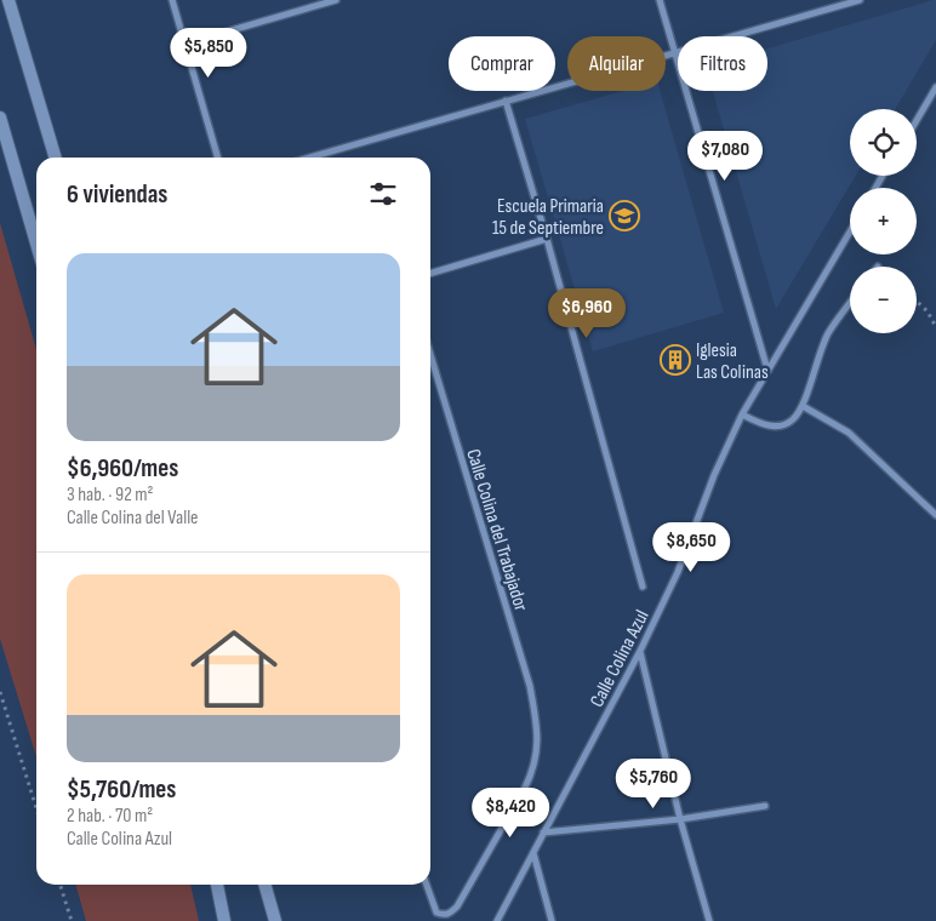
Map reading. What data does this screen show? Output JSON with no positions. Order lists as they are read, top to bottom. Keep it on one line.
{"streets":{"street":["Calle Colina del Trabajador","Calle Colina Azul"]},"places":{"school or university":["Escuela Primaria 15 de Septiembre"],"building":["Iglesia Las Colinas"]},"page":{"price":["$5,850","$7,080","$6,960","$8,650","$5,760","$8,420"],"chip":["Comprar","Alquilar","Filtros"],"map_buttons":["+","−"],"heading":"6 viviendas","list":[{"name":"$6,960/mes","note":"3 hab. · 92 m² · Calle Colina del Valle"},{"name":"$5,760/mes","note":"2 hab. · 70 m² · Calle Colina Azul"}]}}
